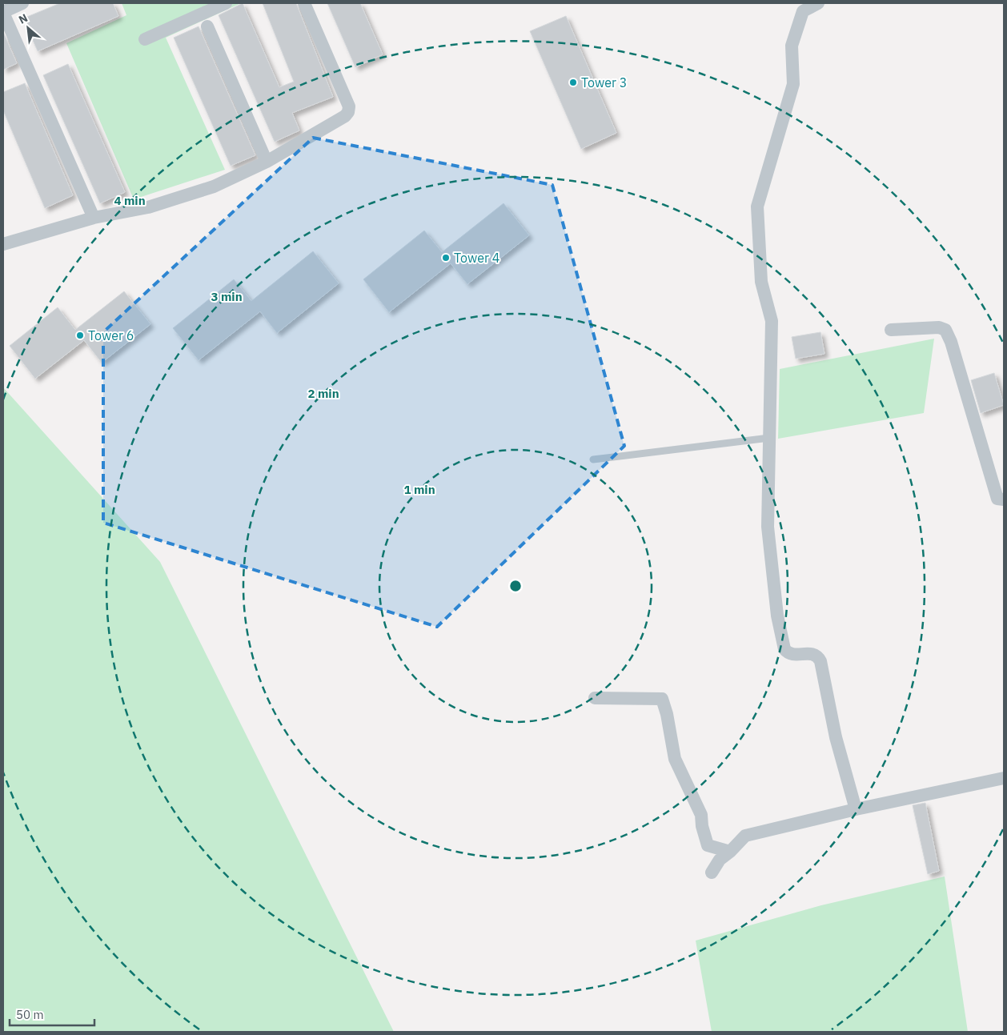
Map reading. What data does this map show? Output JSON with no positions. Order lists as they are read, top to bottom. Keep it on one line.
{"places":["Tower 3","Tower 4","Tower 6"],"scale_bar":"50 m","north":"top left","rings":["4 min","3 min","2 min","1 min"]}
